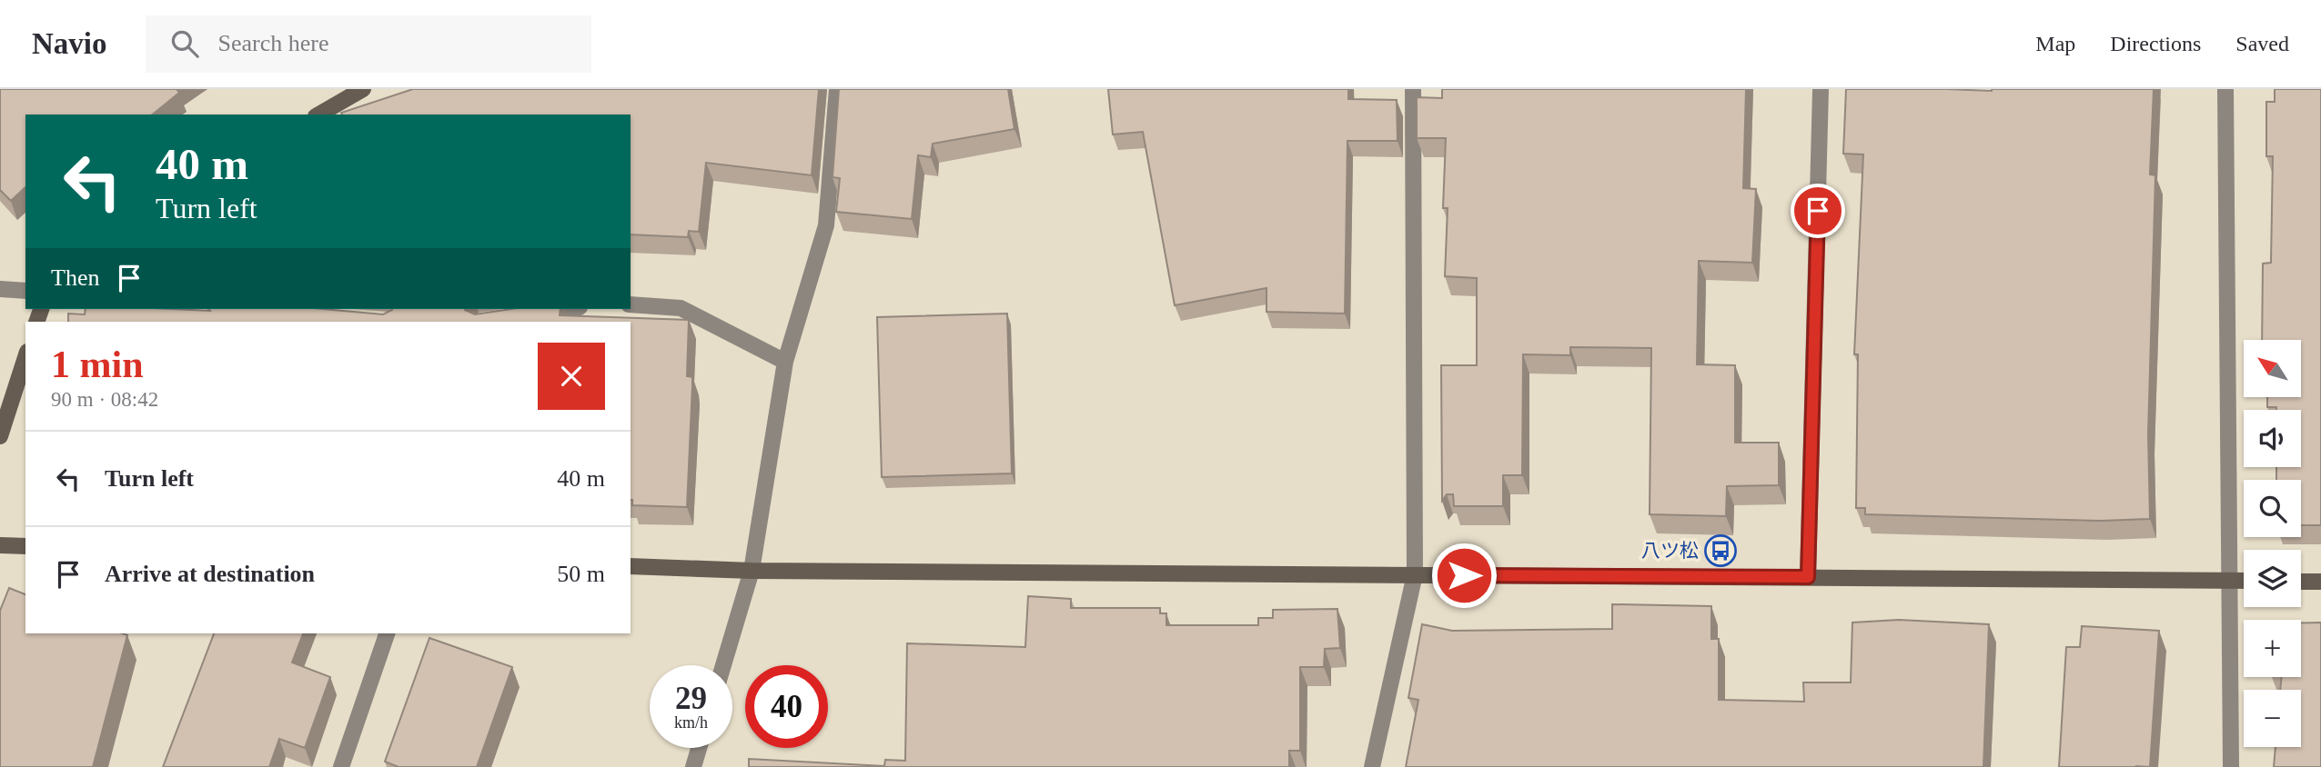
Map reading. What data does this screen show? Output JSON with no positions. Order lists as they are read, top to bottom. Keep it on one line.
{"places":{"bus stop":["八ツ松"]},"north":"top left","page":{"header":"Navio","search":"Search here","nav":["Map","Directions","Saved"],"turn":["40 m","Turn left"],"then":"Then","heading":["1 min","90 m · 08:42"],"map_buttons":["+","−"],"list":[{"name":"Turn left","value":"40 m"},{"name":"Arrive at destination","value":"50 m"}],"speed":"29 km/h","limit":"40"}}
